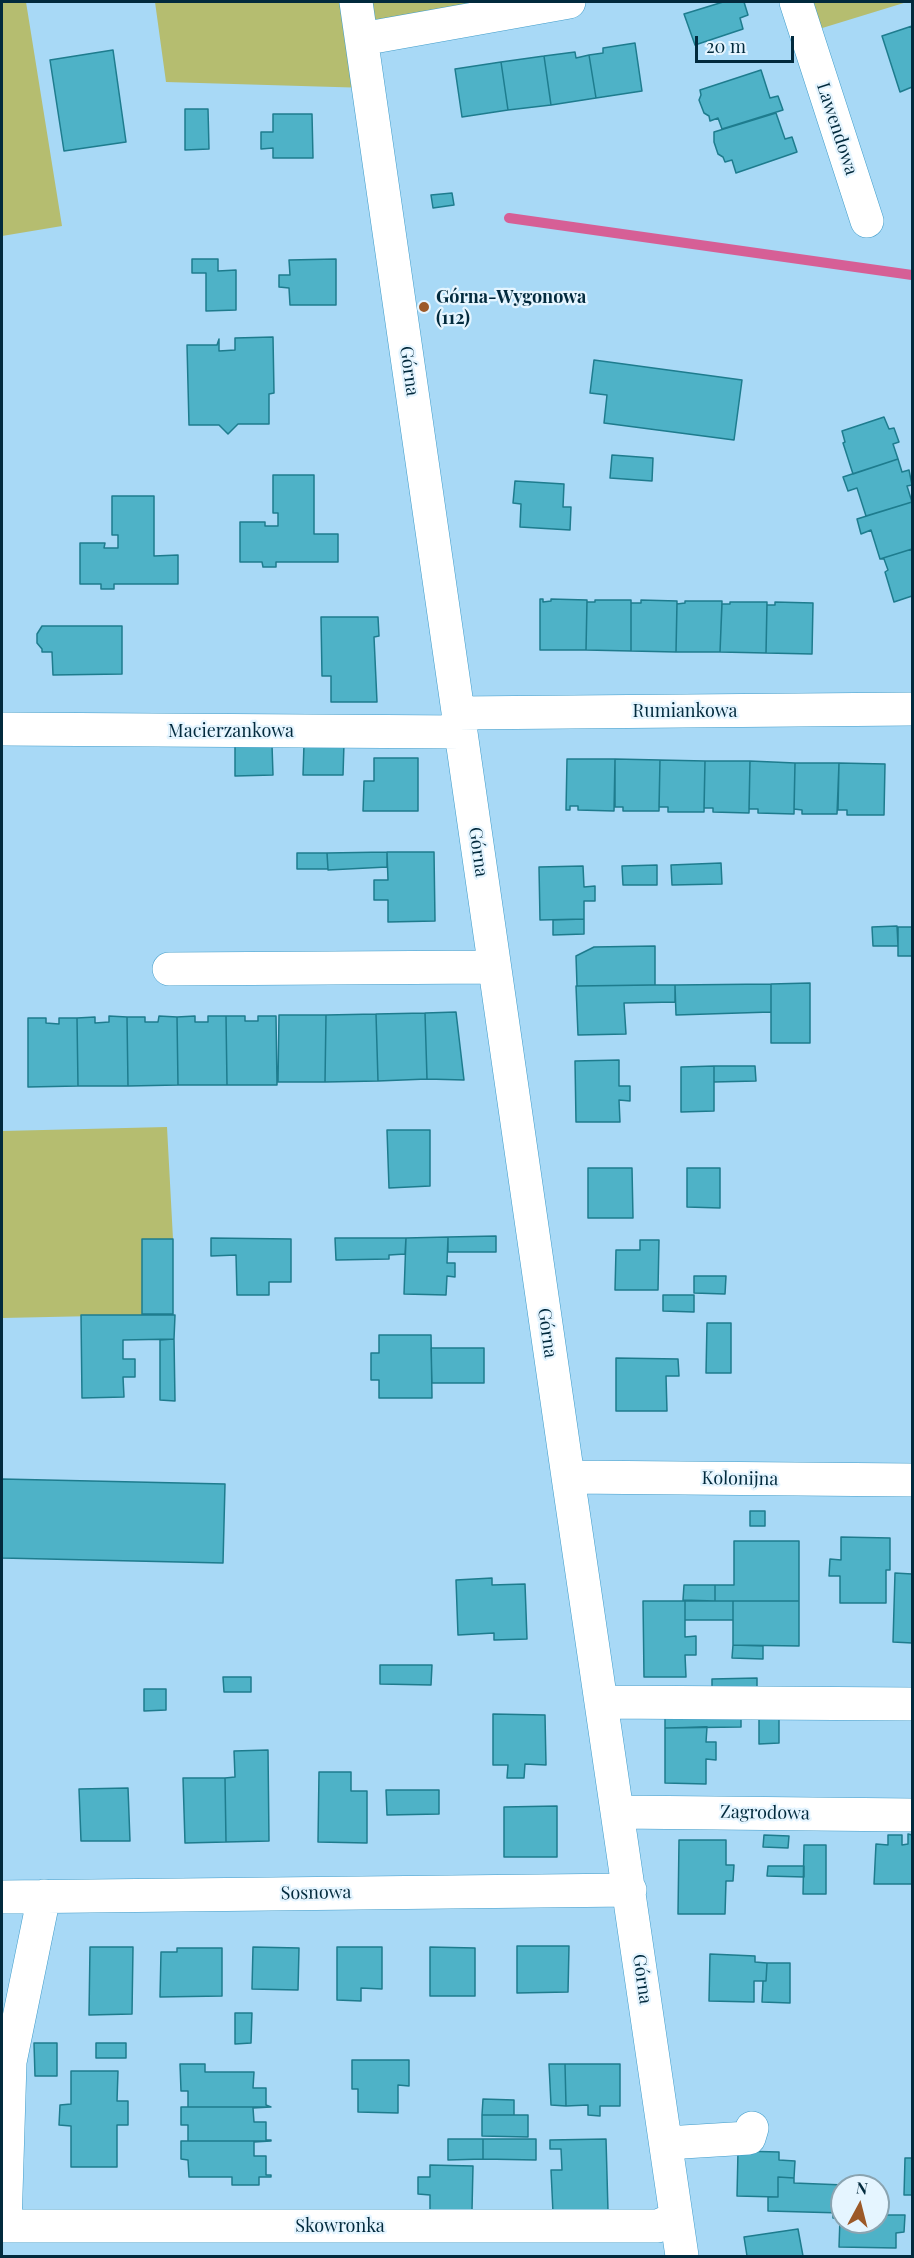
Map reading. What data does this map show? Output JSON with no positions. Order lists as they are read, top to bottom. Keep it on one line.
{"streets":{"street":["Lawendowa","Górna","Rumiankowa","Macierzankowa","Kolonijna","Zagrodowa","Sosnowa","Skowronka"]},"crossings":[["Górna","Rumiankowa"],["Górna","Macierzankowa"],["Górna","Kolonijna"],["Górna","Zagrodowa"],["Górna","Sosnowa"],["Górna","Skowronka"],["Rumiankowa","Macierzankowa"]],"places":["Górna-Wygonowa (112)"],"scale_bar":"20 m","north":"top"}
